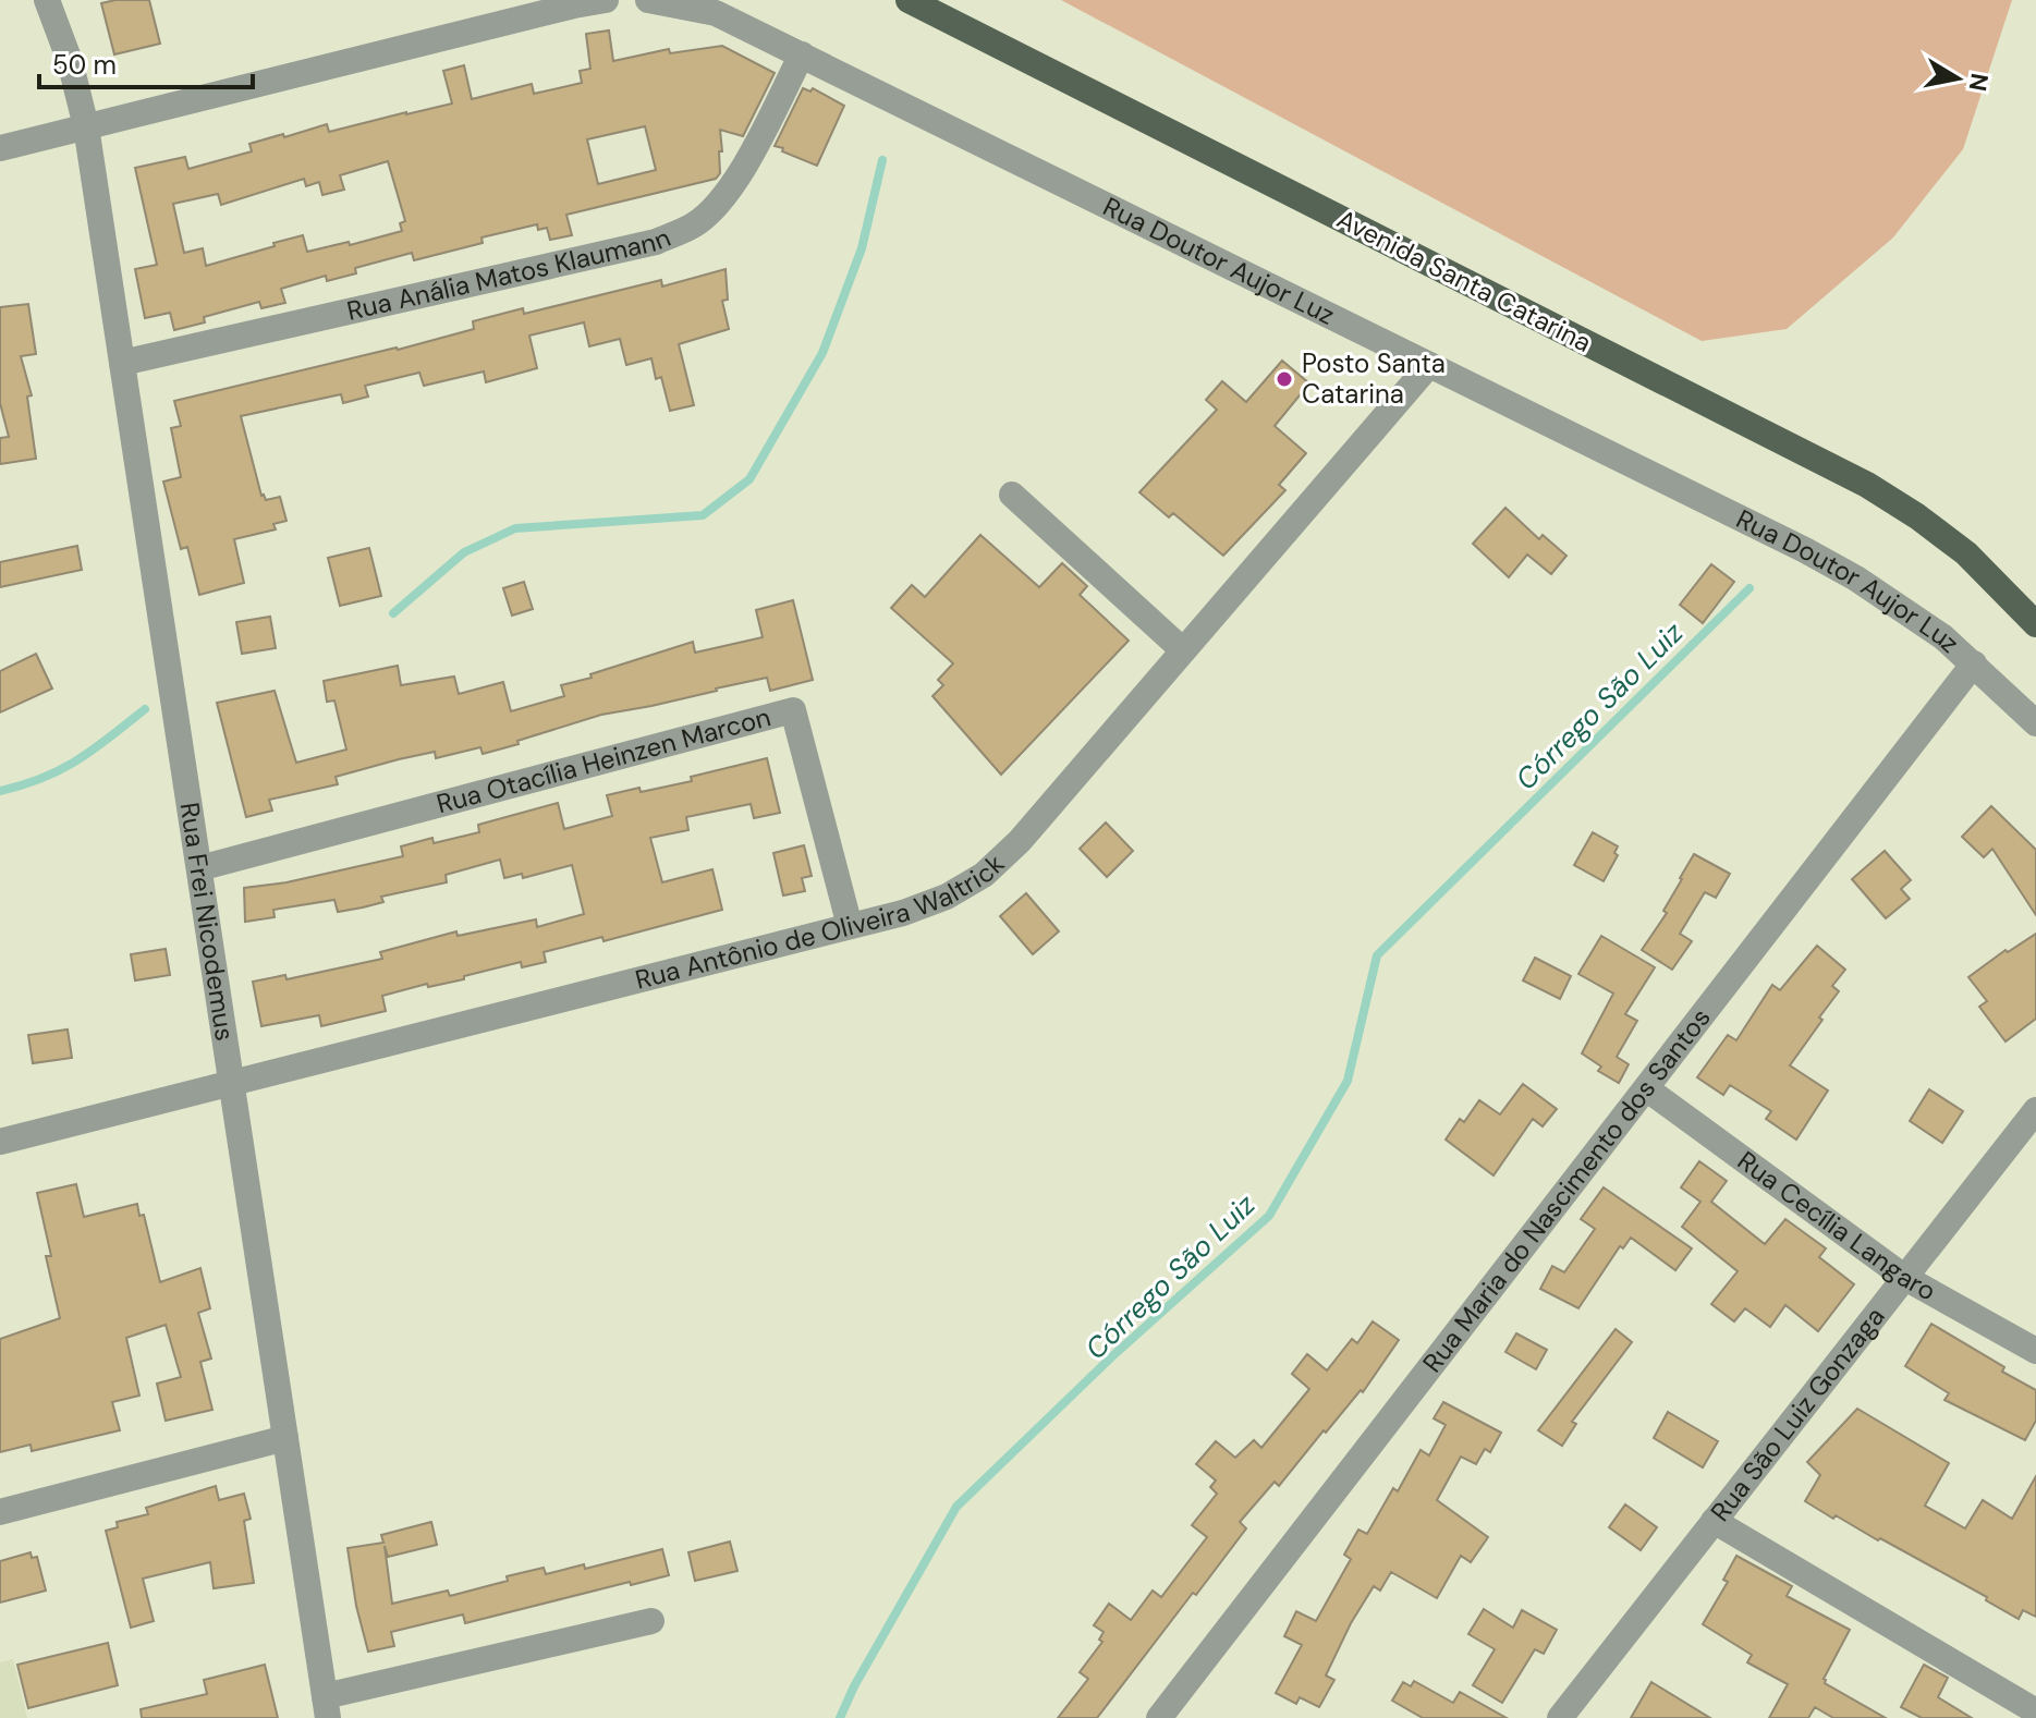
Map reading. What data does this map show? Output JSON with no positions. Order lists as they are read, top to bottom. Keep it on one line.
{"streets":{"main road":["Avenida Santa Catarina"],"street":["Rua Doutor Aujor Luz","Rua Anália Matos Klaumann","Rua Otacília Heinzen Marcon","Rua Antônio de Oliveira Waltrick","Rua Frei Nicodemus","Rua Maria do Nascimento dos Santos","Rua Cecília Langaro","Rua São Luiz Gonzaga"]},"crossings":[["Rua Doutor Aujor Luz","Rua Anália Matos Klaumann"],["Rua Doutor Aujor Luz","Rua Antônio de Oliveira Waltrick"],["Rua Doutor Aujor Luz","Rua Maria do Nascimento dos Santos"],["Rua Anália Matos Klaumann","Rua Frei Nicodemus"],["Rua Otacília Heinzen Marcon","Rua Antônio de Oliveira Waltrick"],["Rua Otacília Heinzen Marcon","Rua Frei Nicodemus"],["Rua Antônio de Oliveira Waltrick","Rua Frei Nicodemus"],["Rua Maria do Nascimento dos Santos","Rua Cecília Langaro"],["Rua Cecília Langaro","Rua São Luiz Gonzaga"]],"water":["Córrego São Luiz"],"places":["Posto Santa Catarina"],"scale_bar":"50 m","north":"right"}
